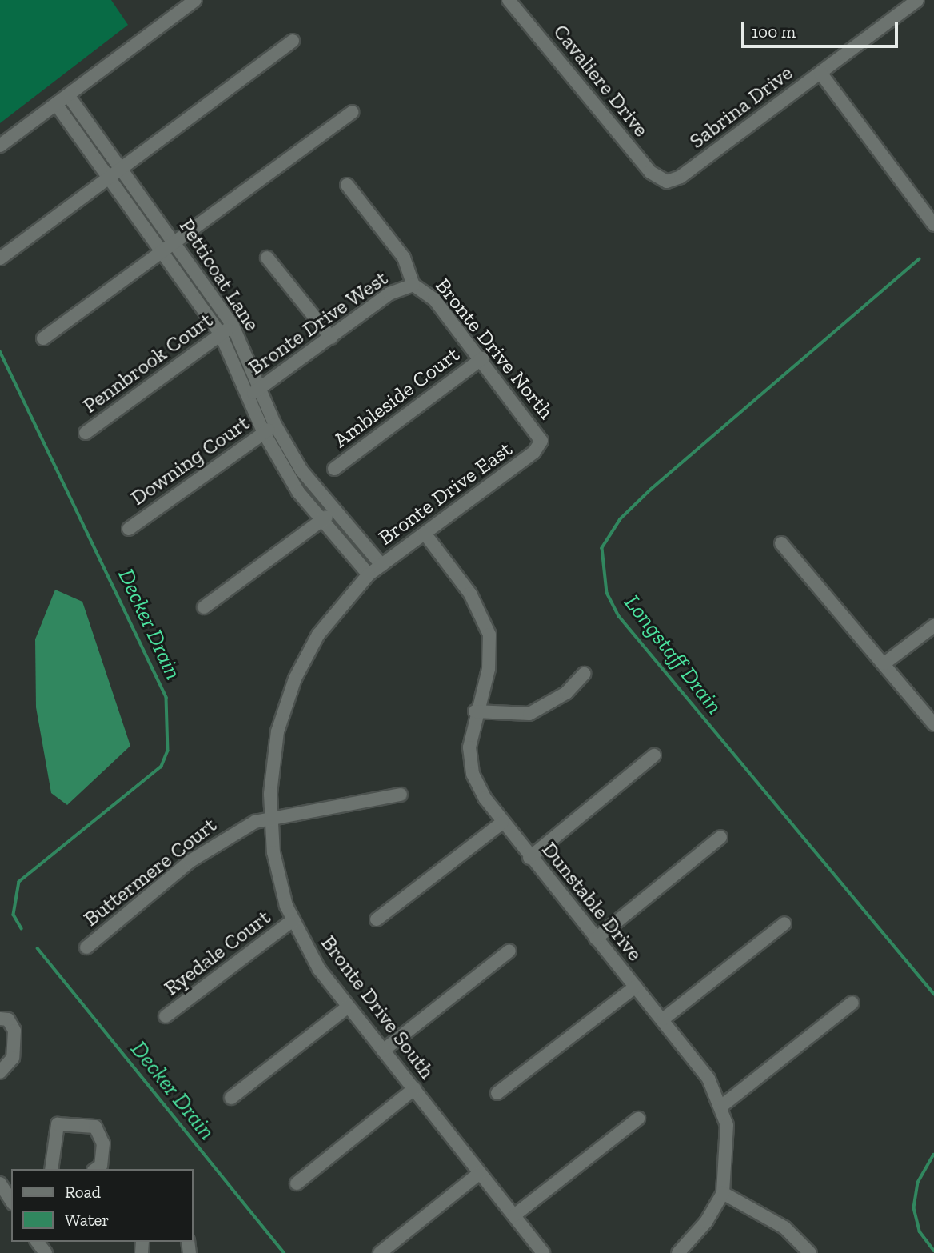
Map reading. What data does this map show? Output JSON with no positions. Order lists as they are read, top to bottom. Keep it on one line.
{"streets":{"street":["Cavaliere Drive","Sabrina Drive","Petticoat Lane","Bronte Drive West","Bronte Drive North","Pennbrook Court","Ambleside Court","Downing Court","Bronte Drive East","Buttermere Court","Dunstable Drive","Ryedale Court","Bronte Drive South"]},"crossings":[["Cavaliere Drive","Sabrina Drive"],["Petticoat Lane","Bronte Drive West"],["Petticoat Lane","Pennbrook Court"],["Petticoat Lane","Downing Court"],["Petticoat Lane","Bronte Drive East"],["Petticoat Lane","Bronte Drive South"],["Bronte Drive West","Bronte Drive North"],["Bronte Drive North","Ambleside Court"],["Bronte Drive North","Bronte Drive East"],["Bronte Drive East","Dunstable Drive"],["Bronte Drive East","Bronte Drive South"],["Buttermere Court","Bronte Drive South"],["Ryedale Court","Bronte Drive South"]],"water":["Decker Drain","Longstaff Drain"],"legend":["Road","Water"],"scale_bar":"100 m"}
